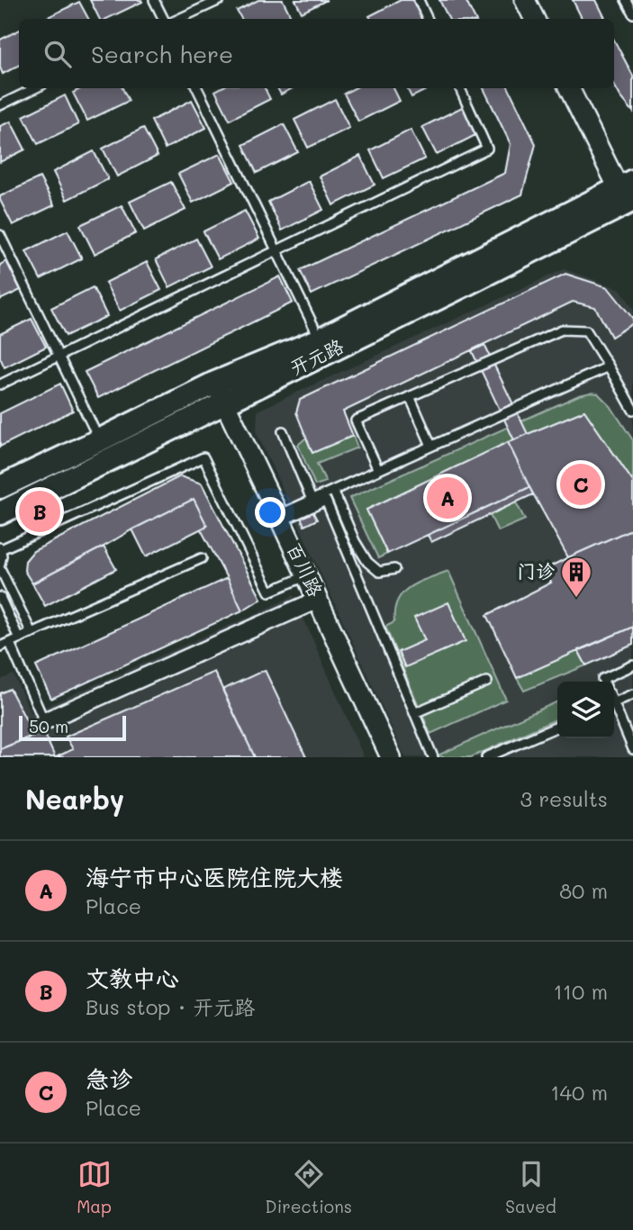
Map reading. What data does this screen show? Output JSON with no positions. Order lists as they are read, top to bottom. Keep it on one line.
{"streets":{"main road":["开元路"],"street":["百川路"]},"crossings":[["开元路","百川路"]],"places":{"building":["门诊"]},"scale_bar":"50 m","page":{"search":"Search here","pins":["C","A","B"],"scale":"50 m","heading":["Nearby","3 results"],"list":[{"mark":"A","name":"海宁市中心医院住院大楼","note":"Place","value":"80 m"},{"mark":"B","name":"文教中心","note":"Bus stop · 开元路","value":"110 m"},{"mark":"C","name":"急诊","note":"Place","value":"140 m"}],"nav":["Map","Directions","Saved"]}}
